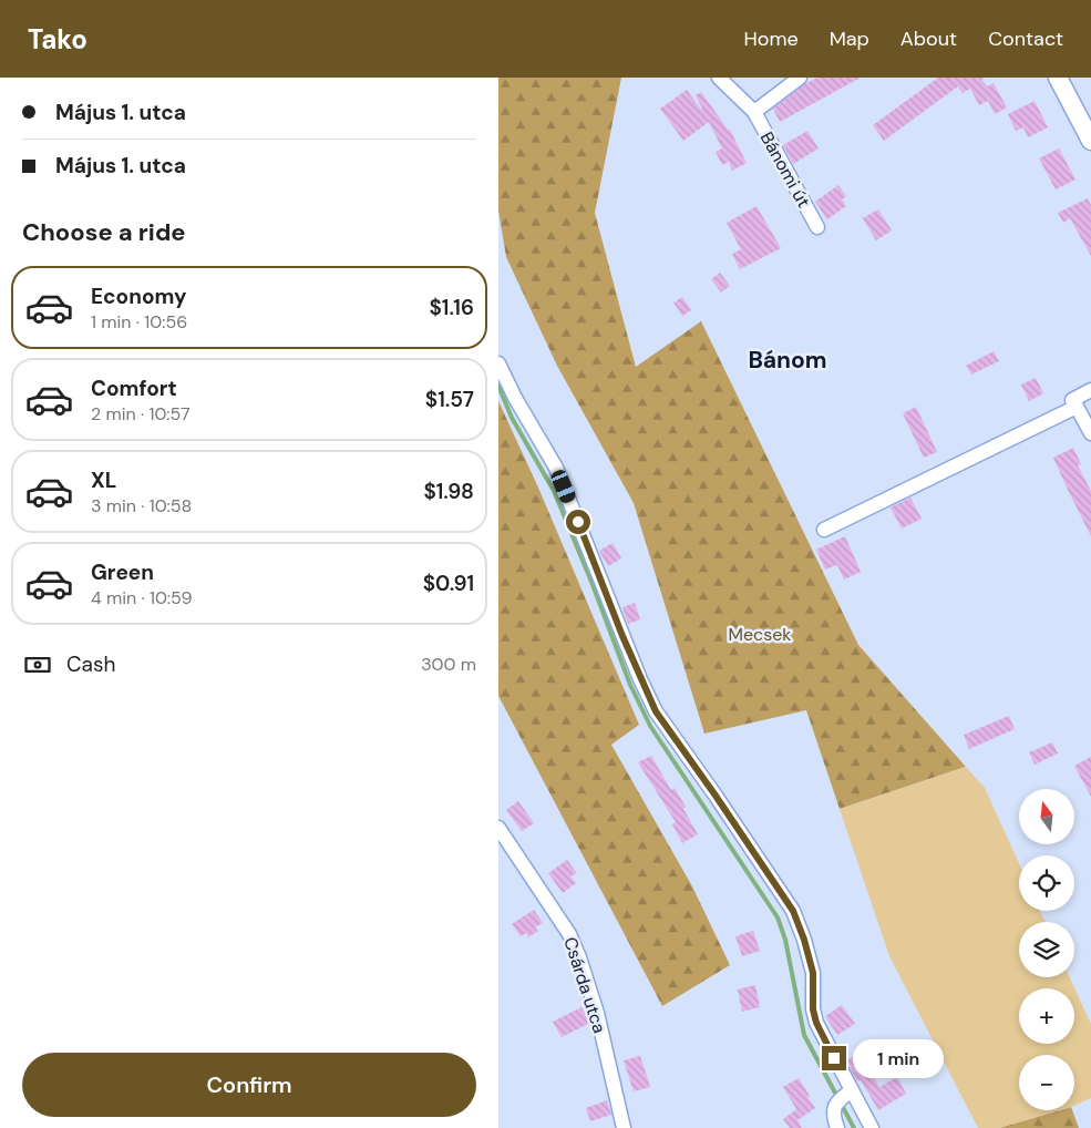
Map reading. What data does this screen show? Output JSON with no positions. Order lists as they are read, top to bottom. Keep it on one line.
{"streets":{"street":["Bánomi út","Csárda utca"]},"districts":["Bánom"],"parks":["Mecsek"],"north":"top","page":{"header":"Tako","nav":["Home","Map","About","Contact"],"banner":["Május 1. utca","Május 1. utca"],"heading":"Choose a ride","list":[{"name":"Economy","note":"1 min · 10:56","value":"$1.16"},{"name":"Comfort","note":"2 min · 10:57","value":"$1.57"},{"name":"XL","note":"3 min · 10:58","value":"$1.98"},{"name":"Green","note":"4 min · 10:59","value":"$0.91"}],"pay":["Cash","300 m"],"map_buttons":["+","−"],"bubble":"1 min","buttons":"Confirm"}}
